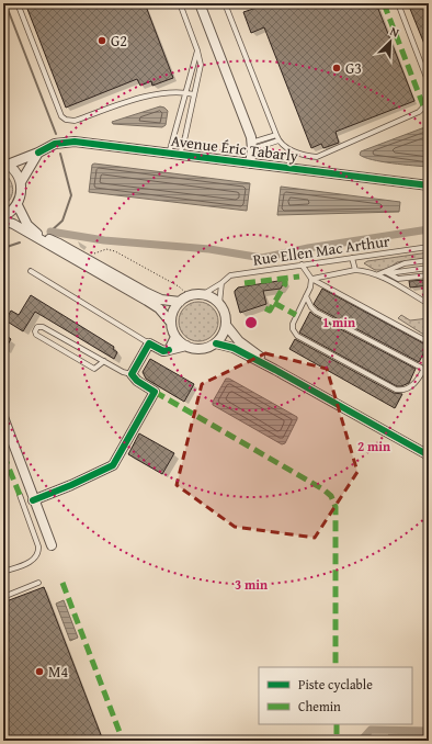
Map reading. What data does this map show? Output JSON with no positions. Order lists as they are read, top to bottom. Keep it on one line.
{"streets":{"street":["Avenue Éric Tabarly"],"lane":["Rue Ellen Mac Arthur"]},"places":["G2","G3","M4"],"legend":["Piste cyclable","Chemin"],"north":"top right","rings":["1 min","2 min","3 min"]}
